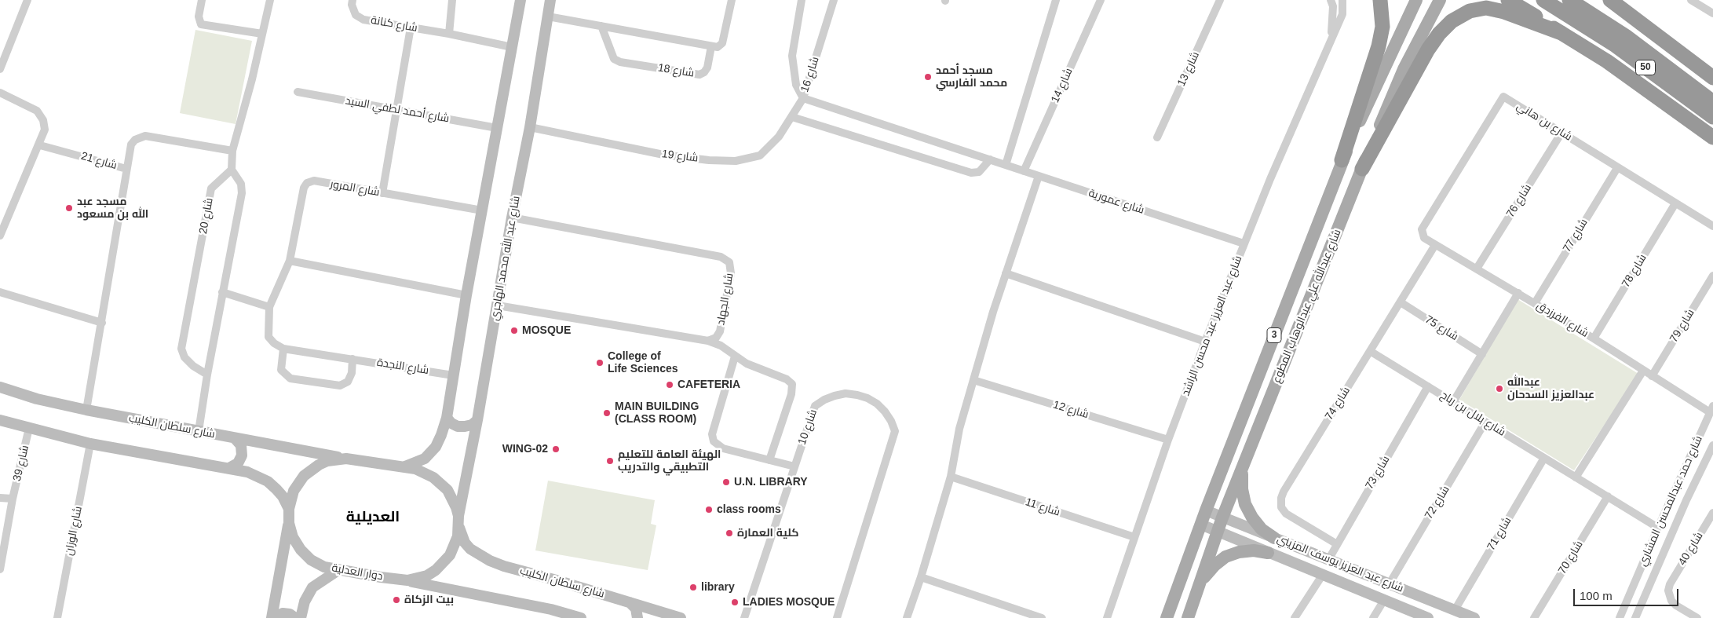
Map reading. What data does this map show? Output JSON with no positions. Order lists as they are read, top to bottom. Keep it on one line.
{"streets":{"highway":["50"],"main road":["شارع عبدالله علي عبدالوهاب المطوع","3"],"street":["شارع كنانة","شارع 13","شارع 18","شارع 16","شارع 14","شارع أحمد لطفي السيد","شارع بن هاني","شارع 19","شارع 21","شارع المرور","شارع 76","شارع عمورية","شارع 20","شارع 77","شارع عبد الله محمد الهاجري","شارع 78","شارع الجهاد","شارع الفرزدق","شارع عبد العزيز عبد محسن الراشد","شارع 79","شارع 75","شارع النجدة","شارع 74","شارع 12","شارع بلال بن رباح","شارع سلطان الكليب","شارع 10","شارع 39","شارع 73","شارع حمد عبدالمحسن المشاري","شارع 72","شارع 11","شارع الوزان","شارع 71","شارع 40","شارع 70","شارع عبد العزيز يوسف المزيني","دوار العدلية"]},"crossings":[["شارع 16","شارع 19"],["شارع 16","شارع عمورية"],["شارع 14","شارع عمورية"],["شارع بن هاني","شارع 76"],["شارع بن هاني","شارع 77"],["شارع بن هاني","شارع 78"],["شارع بن هاني","شارع الفرزدق"],["شارع 19","شارع عمورية"],["شارع 19","شارع عبد الله محمد الهاجري"],["شارع 21","شارع سلطان الكليب"],["شارع المرور","شارع النجدة"],["شارع 76","شارع الفرزدق"],["شارع عمورية","شارع عبد العزيز عبد محسن الراشد"],["شارع 77","شارع الفرزدق"],["شارع عبد الله محمد الهاجري","شارع الجهاد"],["شارع عبد الله محمد الهاجري","شارع سلطان الكليب"],["شارع عبد الله محمد الهاجري","دوار العدلية"],["شارع 78","شارع الفرزدق"],["شارع عبدالله علي عبدالوهاب المطوع","شارع عبد العزيز يوسف المزيني"],["شارع الفرزدق","شارع 79"],["شارع الفرزدق","شارع 74"],["شارع الفرزدق","شارع حمد عبدالمحسن المشاري"],["شارع عبد العزيز عبد محسن الراشد","شارع 12"],["شارع عبد العزيز عبد محسن الراشد","شارع 11"],["شارع 75","شارع 74"],["شارع 74","شارع بلال بن رباح"],["شارع 74","شارع 73"],["شارع بلال بن رباح","شارع 73"],["شارع بلال بن رباح","شارع حمد عبدالمحسن المشاري"],["شارع بلال بن رباح","شارع 72"],["شارع بلال بن رباح","شارع 71"],["شارع بلال بن رباح","شارع 70"],["شارع سلطان الكليب","دوار العدلية"],["شارع 73","شارع عبد العزيز يوسف المزيني"],["شارع 72","شارع عبد العزيز يوسف المزيني"],["شارع 71","شارع عبد العزيز يوسف المزيني"]],"districts":["العديلية"],"places":["مسجد أحمد محمد الفارسي","مسجد عبد الله بن مسعود","MOSQUE","College of Life Sciences","CAFETERIA","عبدالله عبدالعزيز السدحان","MAIN BUILDING (CLASS ROOM)","WING-02","الهيئة العامة للتعليم التطبيقي والتدريب","U.N. LIBRARY","class rooms","كلية العمارة","library","بيت الزكاة","LADIES MOSQUE"],"scale_bar":"100 m"}
